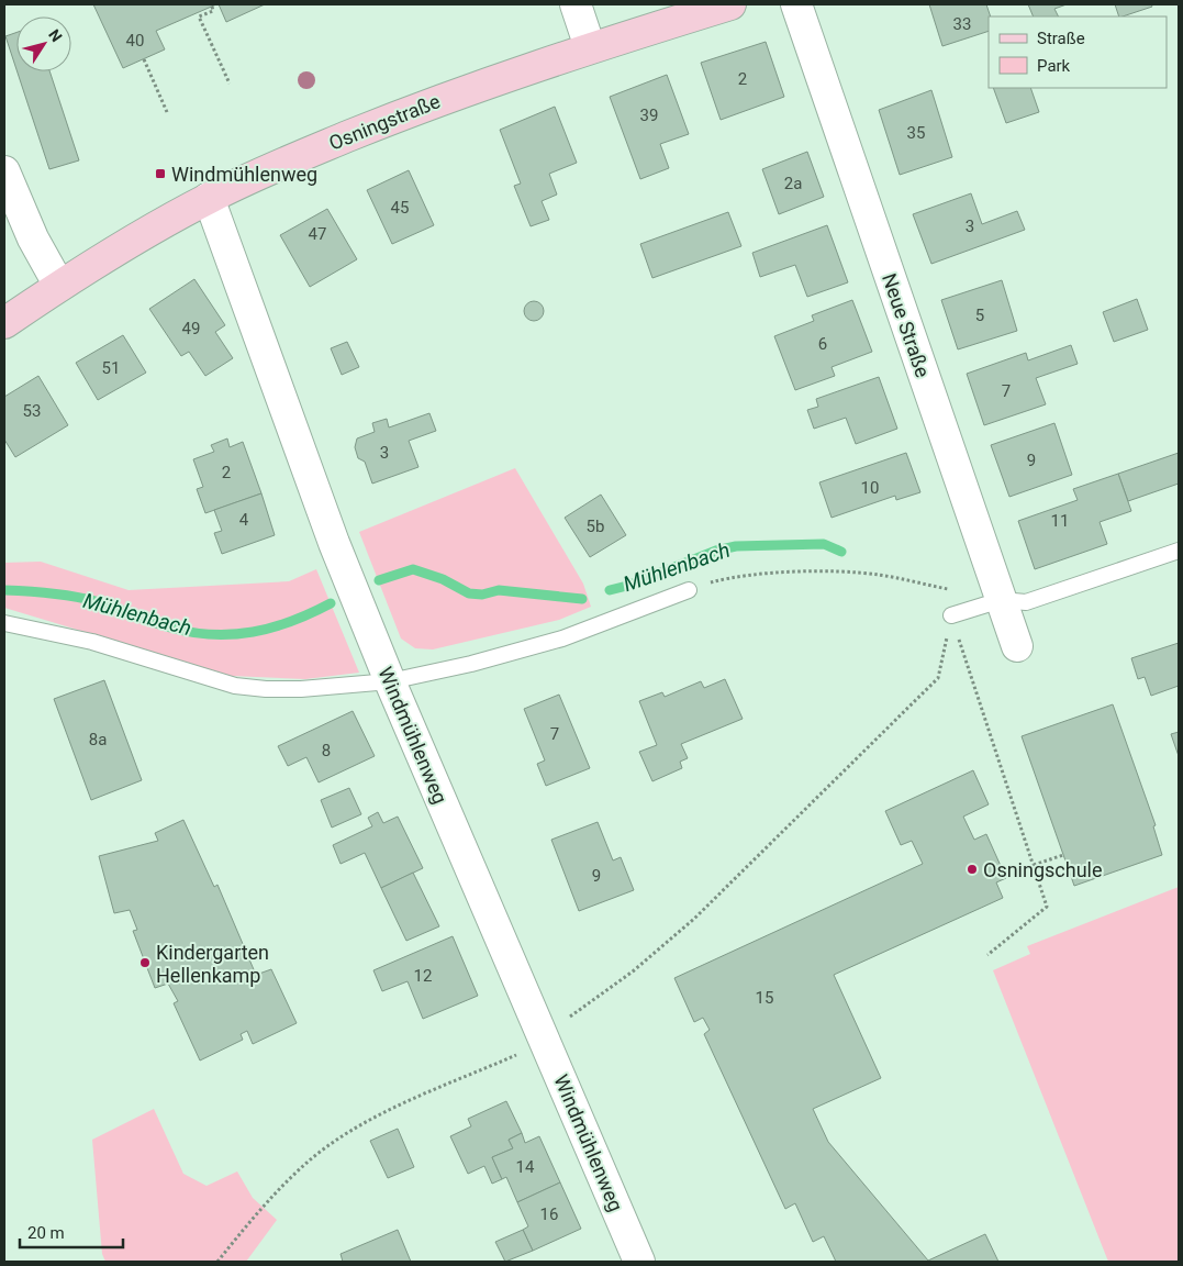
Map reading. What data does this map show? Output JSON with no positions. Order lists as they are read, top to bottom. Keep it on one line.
{"streets":{"main road":["Osningstraße"],"street":["Neue Straße","Windmühlenweg"]},"crossings":[["Osningstraße","Windmühlenweg"]],"water":["Mühlenbach"],"places":{"transit":["Windmühlenweg"],"other":["Osningschule","Kindergarten Hellenkamp"]},"house_numbers":["33","40","2","39","35","2a","45","3","47","5","49","6","51","7","53","3","9","2","10","4","11","5b","7","8a","8","9","12","15","14","16"],"legend":["Straße","Park"],"scale_bar":"20 m","north":"top right"}
